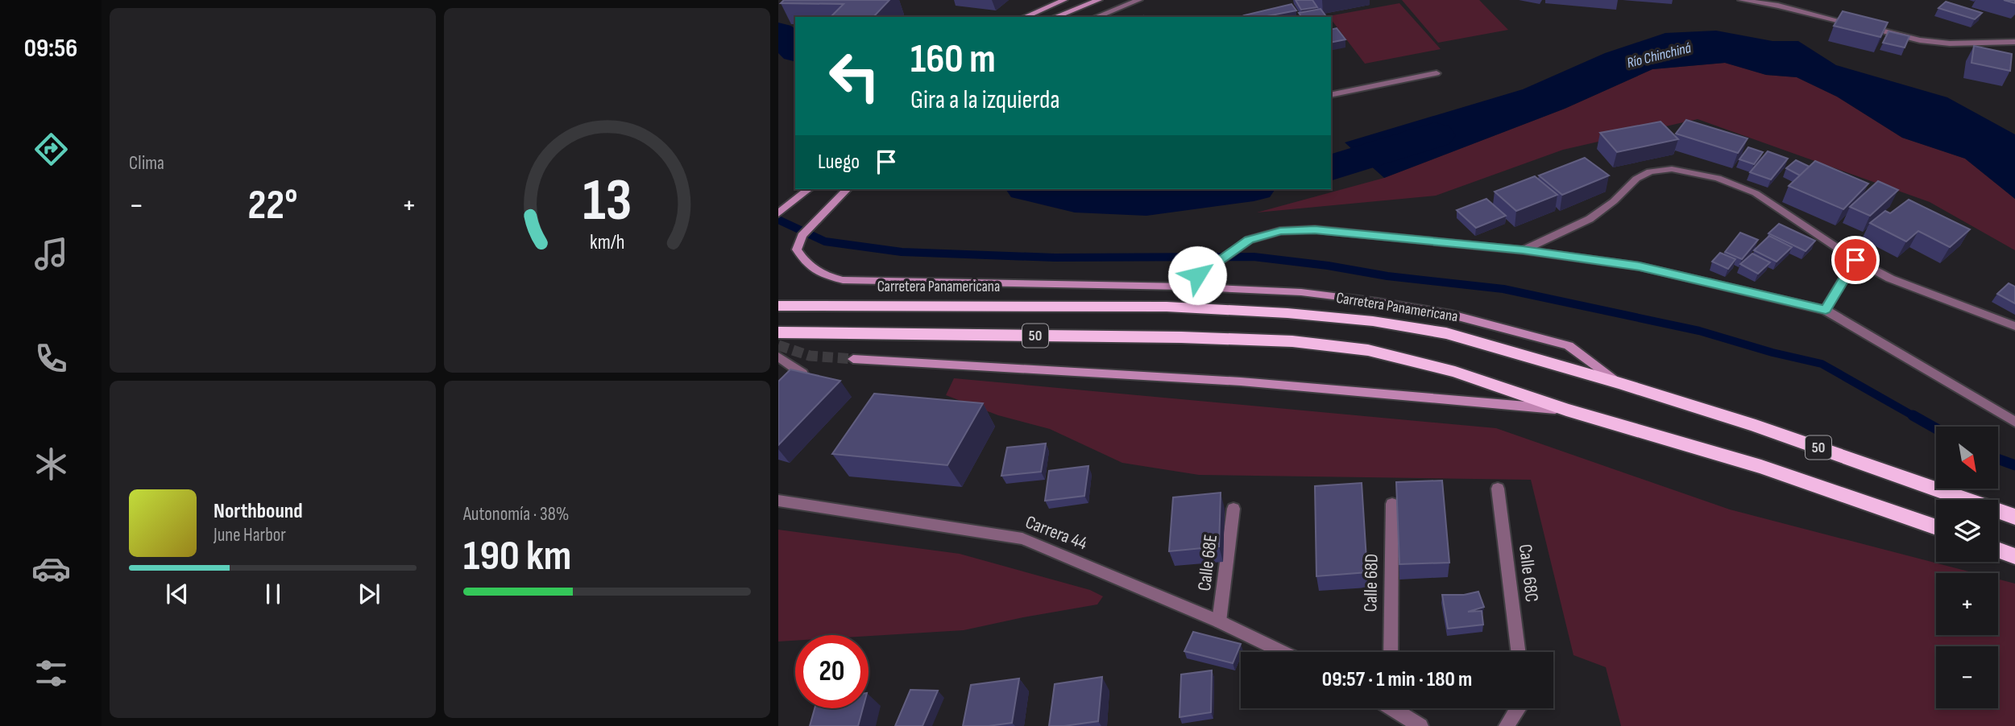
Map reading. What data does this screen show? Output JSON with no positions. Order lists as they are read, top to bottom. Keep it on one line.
{"streets":{"highway":["Carretera Panamericana","50"],"street":["Carrera 44","Calle 68E","Calle 68C","Calle 68D"]},"crossings":[["Carrera 44","Calle 68E"]],"water":["Río Chinchiná"],"north":"bottom right","page":{"tabs":"09:56","tile":["Clima",["Autonomía · 38%","190 km"]],"turn":["160 m","Gira a la izquierda"],"then":"Luego","heat":["−","22°","+"],"map_buttons":["+","−"],"song":["Northbound","June Harbor"],"limit":"20","trip":"09:57 · 1 min · 180 m","gauge":["13","km/h"]}}
